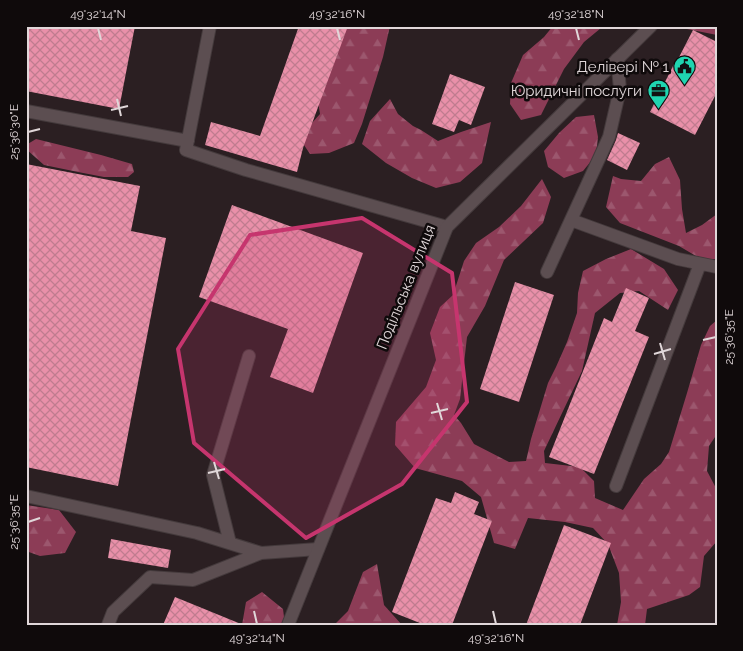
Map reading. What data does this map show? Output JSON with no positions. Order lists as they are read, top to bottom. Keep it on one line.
{"streets":{"street":["Подільська вулиця"]},"places":{"public building":["Делівері № 1"],"office":["Юридичні послуги"]},"coordinates":["49°32'14\"N","49°32'16\"N","49°32'18\"N","25°36'30\"E","25°36'35\"E"]}
